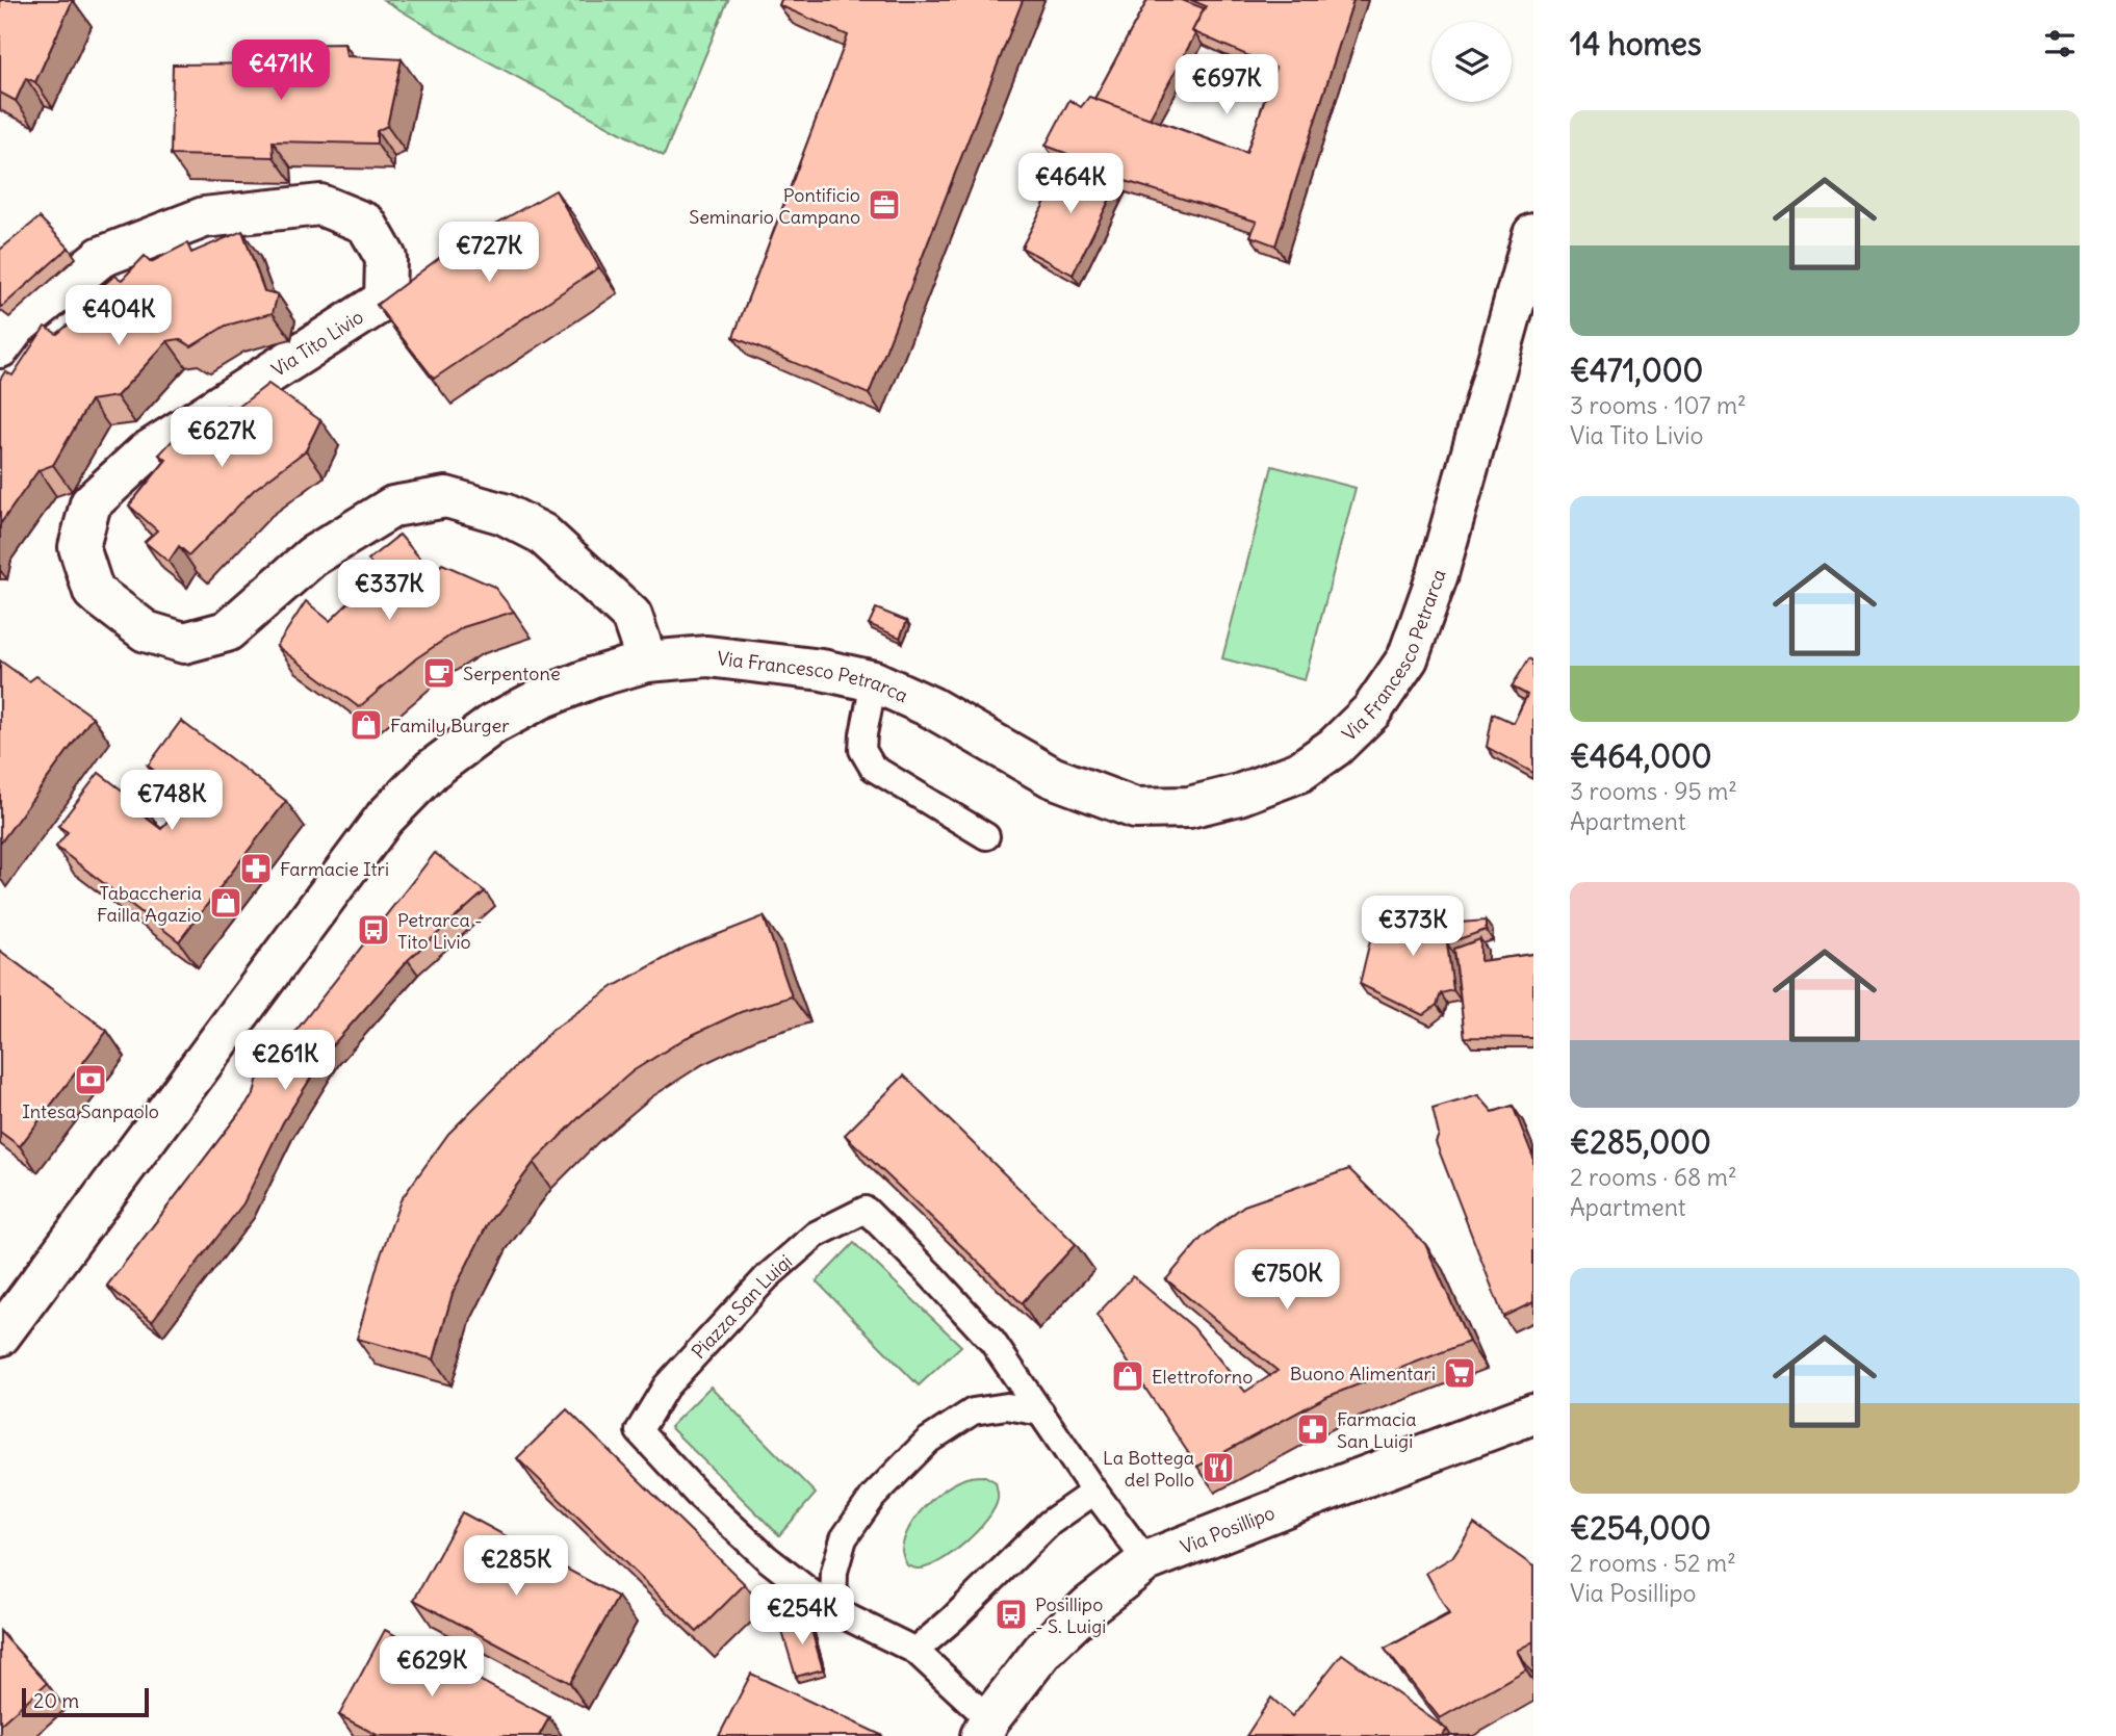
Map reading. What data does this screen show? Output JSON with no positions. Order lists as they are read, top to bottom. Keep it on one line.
{"streets":{"street":["Via Tito Livio","Via Francesco Petrarca","Via Posillipo"],"lane":["Piazza San Luigi"]},"crossings":[["Via Tito Livio","Via Francesco Petrarca"],["Piazza San Luigi","Via Posillipo"]],"places":{"office":["Pontificio Seminario Campano"],"cafe":["Serpentone"],"shop":["Family Burger","Tabaccheria Failla Agazio","Elettroforno"],"pharmacy":["Farmacie Itri","Farmacia San Luigi"],"bus stop":["Petrarca - Tito Livio","Posillipo - S. Luigi"],"bank":["Intesa Sanpaolo"],"supermarket":["Buono Alimentari"],"restaurant":["La Bottega del Pollo"]},"scale_bar":"20 m","page":{"heading":"14 homes","price":["€471K","€697K","€464K","€727K","€404K","€627K","€337K","€748K","€373K","€261K","€750K","€285K","€254K","€629K"],"list":[{"name":"€471,000","note":"3 rooms · 107 m² · Via Tito Livio"},{"name":"€464,000","note":"3 rooms · 95 m² · Apartment"},{"name":"€285,000","note":"2 rooms · 68 m² · Apartment"},{"name":"€254,000","note":"2 rooms · 52 m² · Via Posillipo"}],"scale":"20 m"}}
